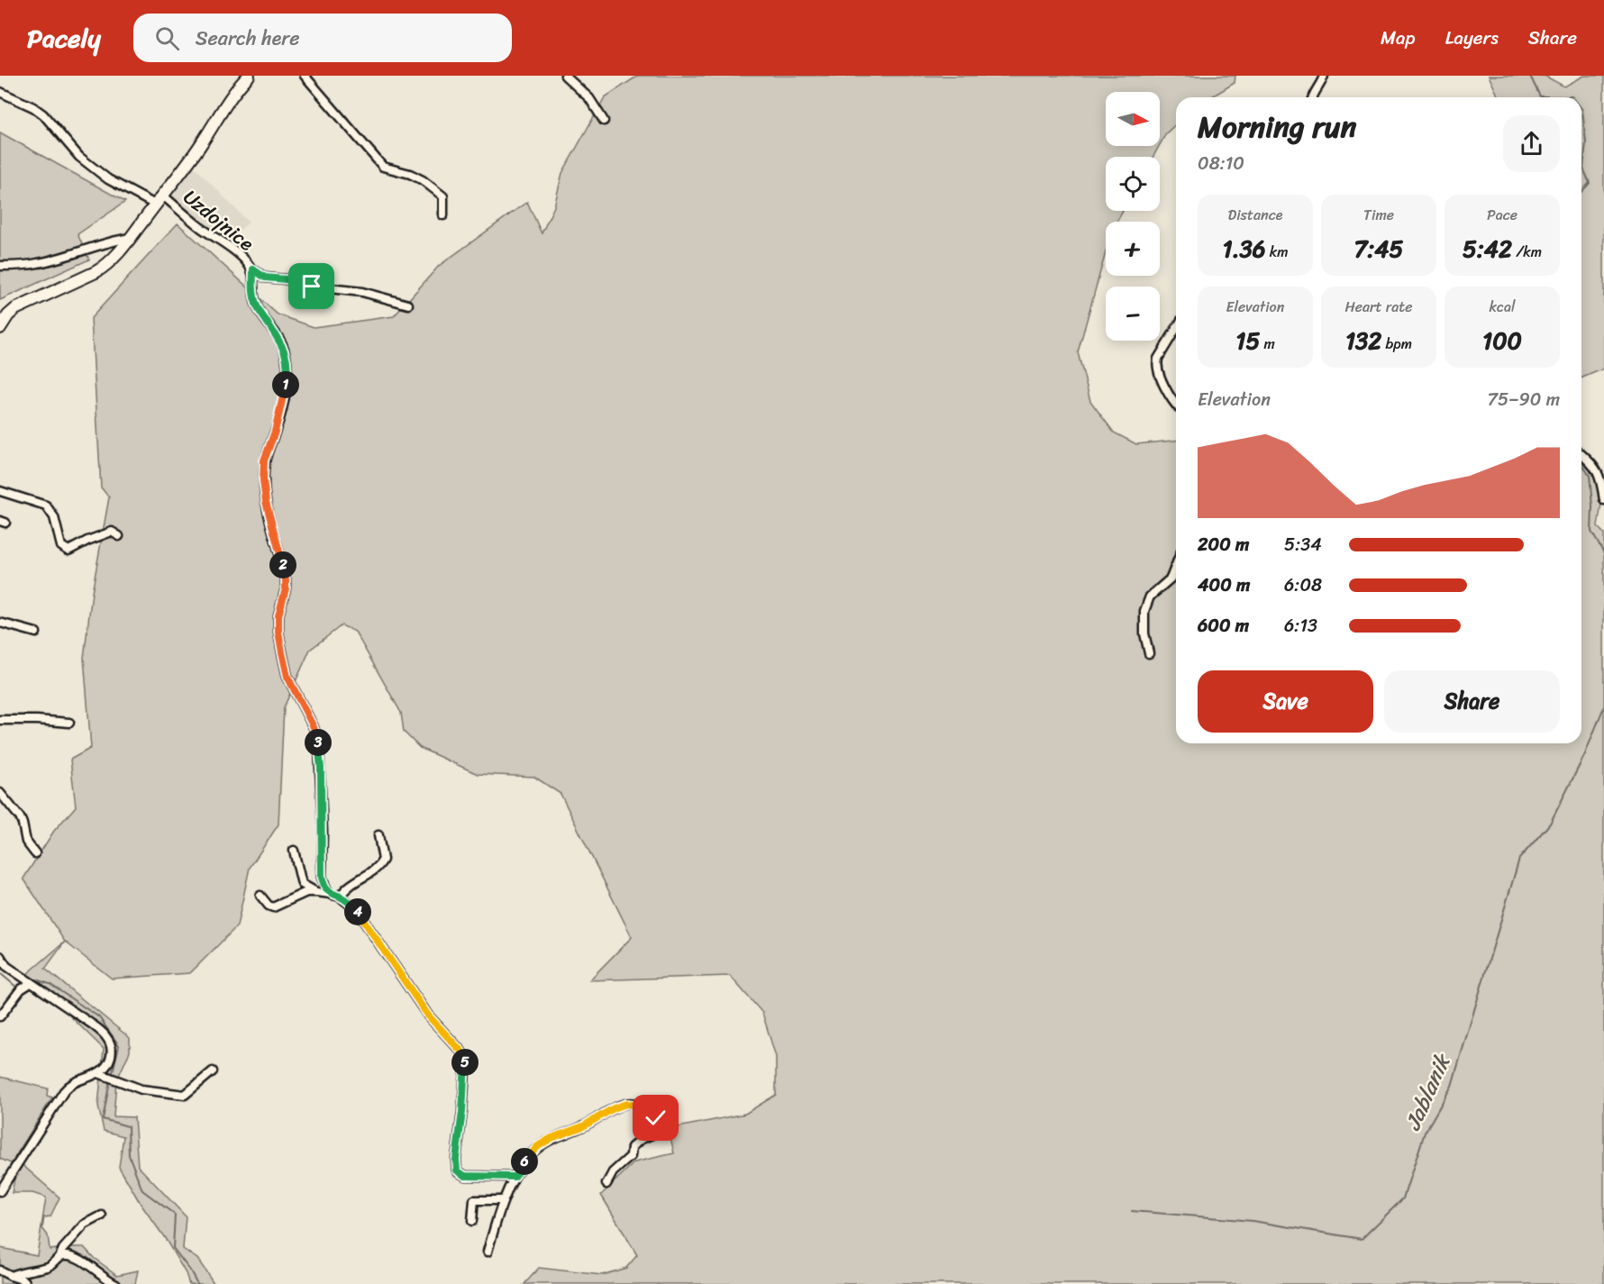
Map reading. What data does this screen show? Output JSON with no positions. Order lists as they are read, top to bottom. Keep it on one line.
{"streets":{"street":["Uzdojnice"]},"water":["Jablanik"],"north":"right","page":{"header":"Pacely","search":"Search here","nav":["Map","Layers","Share"],"map_buttons":["+","−"],"heading":["Morning run","08:10"],"stats":[["Distance","1.36 km"],["Time","7:45"],["Pace","5:42 /km"],["Elevation","15 m"],["Heart rate","132 bpm"],["kcal","100"]],"pins":["1","2","3","4","5","6"],"chart":["Elevation","75–90 m"],"list":[{"name":"200 m","note":"5:34"},{"name":"400 m","note":"6:08"},{"name":"600 m","note":"6:13"}],"buttons":["Save","Share"]}}
